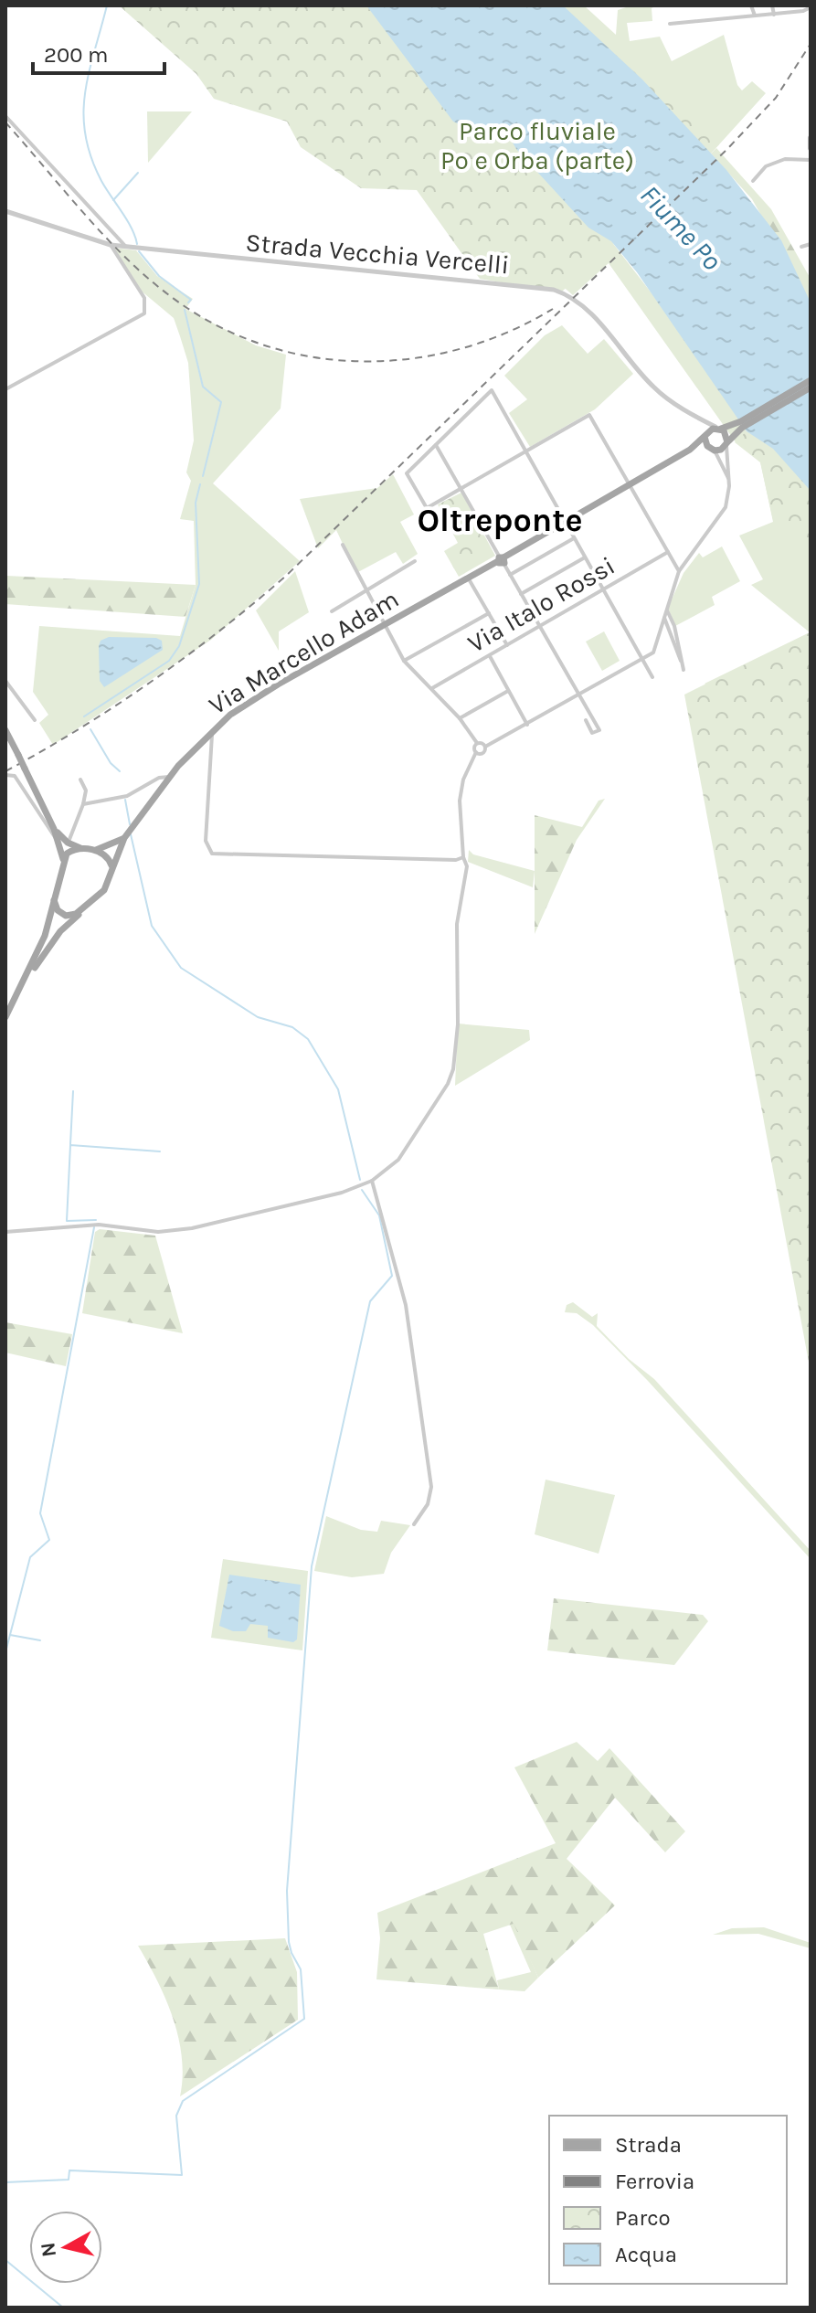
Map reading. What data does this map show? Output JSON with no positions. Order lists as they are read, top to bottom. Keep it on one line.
{"streets":{"main road":["Via Marcello Adam"],"street":["Strada Vecchia Vercelli","Via Italo Rossi"]},"crossings":[["Strada Vecchia Vercelli","Via Marcello Adam"]],"districts":["Oltreponte"],"water":["Fiume Po"],"parks":["Parco fluviale Po e Orba (parte)"],"legend":["Strada","Ferrovia","Parco","Acqua"],"scale_bar":"200 m","north":"left"}
